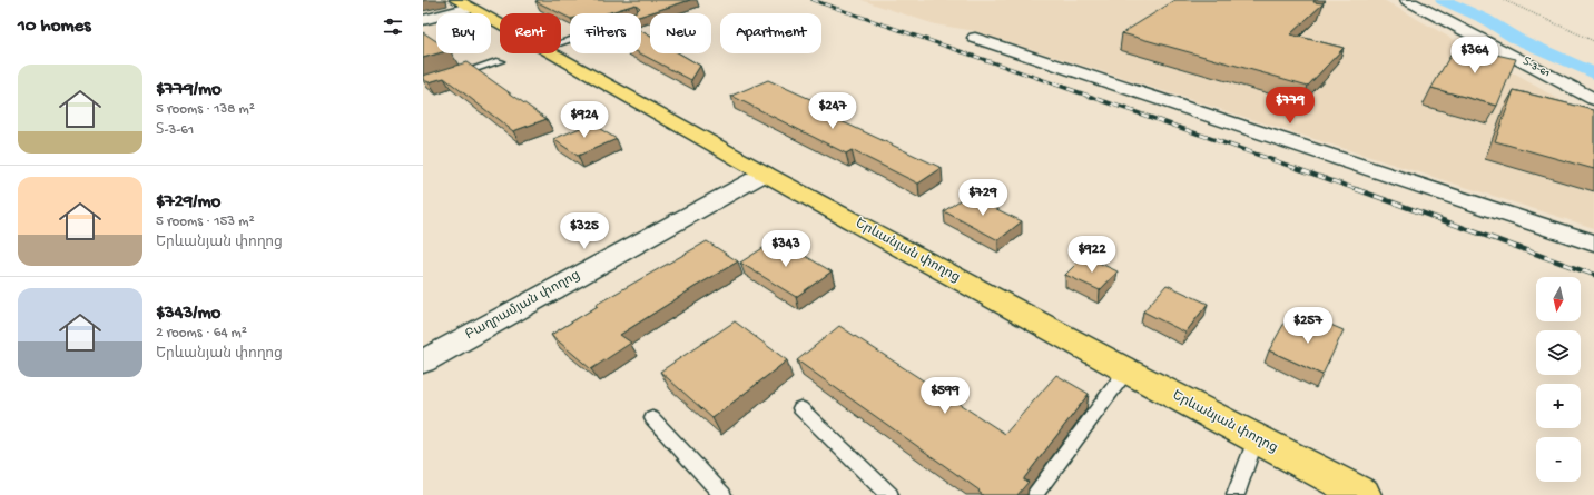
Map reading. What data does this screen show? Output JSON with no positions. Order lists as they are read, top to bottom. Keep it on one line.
{"streets":{"highway":["Երևանյան փողոց"],"street":["Տ-3-61","Բաղրամյան փողոց"]},"crossings":[["Երևանյան փողոց","Բաղրամյան փողոց"]],"north":"bottom","page":{"heading":"10 homes","chip":["Buy","Rent","Filters","New","Apartment"],"price":["$364","$779","$247","$924","$729","$325","$343","$922","$257","$599"],"list":[{"name":"$779/mo","note":"5 rooms · 138 m² · Տ-3-61"},{"name":"$729/mo","note":"5 rooms · 153 m² · Երևանյան փողոց"},{"name":"$343/mo","note":"2 rooms · 64 m² · Երևանյան փողոց"}],"map_buttons":["+","−"]}}
